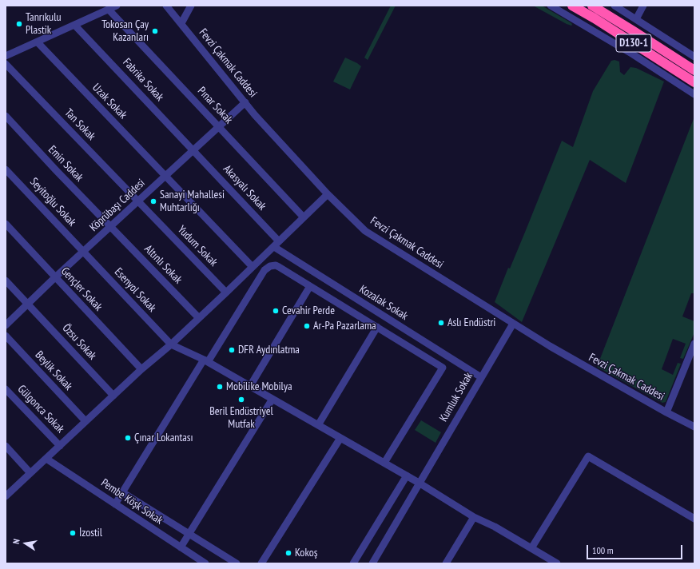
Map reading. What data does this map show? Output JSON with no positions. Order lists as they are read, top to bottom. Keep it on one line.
{"streets":{"highway":["D130-1"],"street":["Fevzi Çakmak Caddesi","Fabrika Sokak","Uzak Sokak","Pınar Sokak","Tan Sokak","Emin Sokak","Akasyalı Sokak","Seyitoğlu Sokak","Köprübaşı Caddesi","Yudum Sokak","Altınlı Sokak","Gençler Sokak","Esenyol Sokak","Kozalak Sokak","Özsu Sokak","Beylik Sokak","Kumluk Sokak","Gülgonca Sokak","Pembe Köşk Sokak"]},"crossings":[["Fevzi Çakmak Caddesi","Köprübaşı Caddesi"],["Fevzi Çakmak Caddesi","Kumluk Sokak"],["Fabrika Sokak","Akasyalı Sokak"],["Fabrika Sokak","Köprübaşı Caddesi"],["Uzak Sokak","Köprübaşı Caddesi"],["Pınar Sokak","Köprübaşı Caddesi"],["Tan Sokak","Köprübaşı Caddesi"],["Tan Sokak","Yudum Sokak"],["Emin Sokak","Köprübaşı Caddesi"],["Emin Sokak","Altınlı Sokak"],["Akasyalı Sokak","Köprübaşı Caddesi"],["Seyitoğlu Sokak","Köprübaşı Caddesi"],["Seyitoğlu Sokak","Esenyol Sokak"],["Köprübaşı Caddesi","Yudum Sokak"],["Köprübaşı Caddesi","Altınlı Sokak"],["Köprübaşı Caddesi","Gençler Sokak"],["Köprübaşı Caddesi","Esenyol Sokak"],["Köprübaşı Caddesi","Özsu Sokak"],["Kozalak Sokak","Kumluk Sokak"]],"places":["Tanrıkulu Plastik","Tokosan Çay Kazanları","Sanayi Mahallesi Muhtarlığı","Cevahir Perde","Aslı Endüstri","Ar-Pa Pazarlama","DFR Aydınlatma","Mobilike Mobilya","Beril Endüstriyel Mutfak","Çınar Lokantası","İzostil","Kokoş"],"scale_bar":"100 m","north":"left"}
